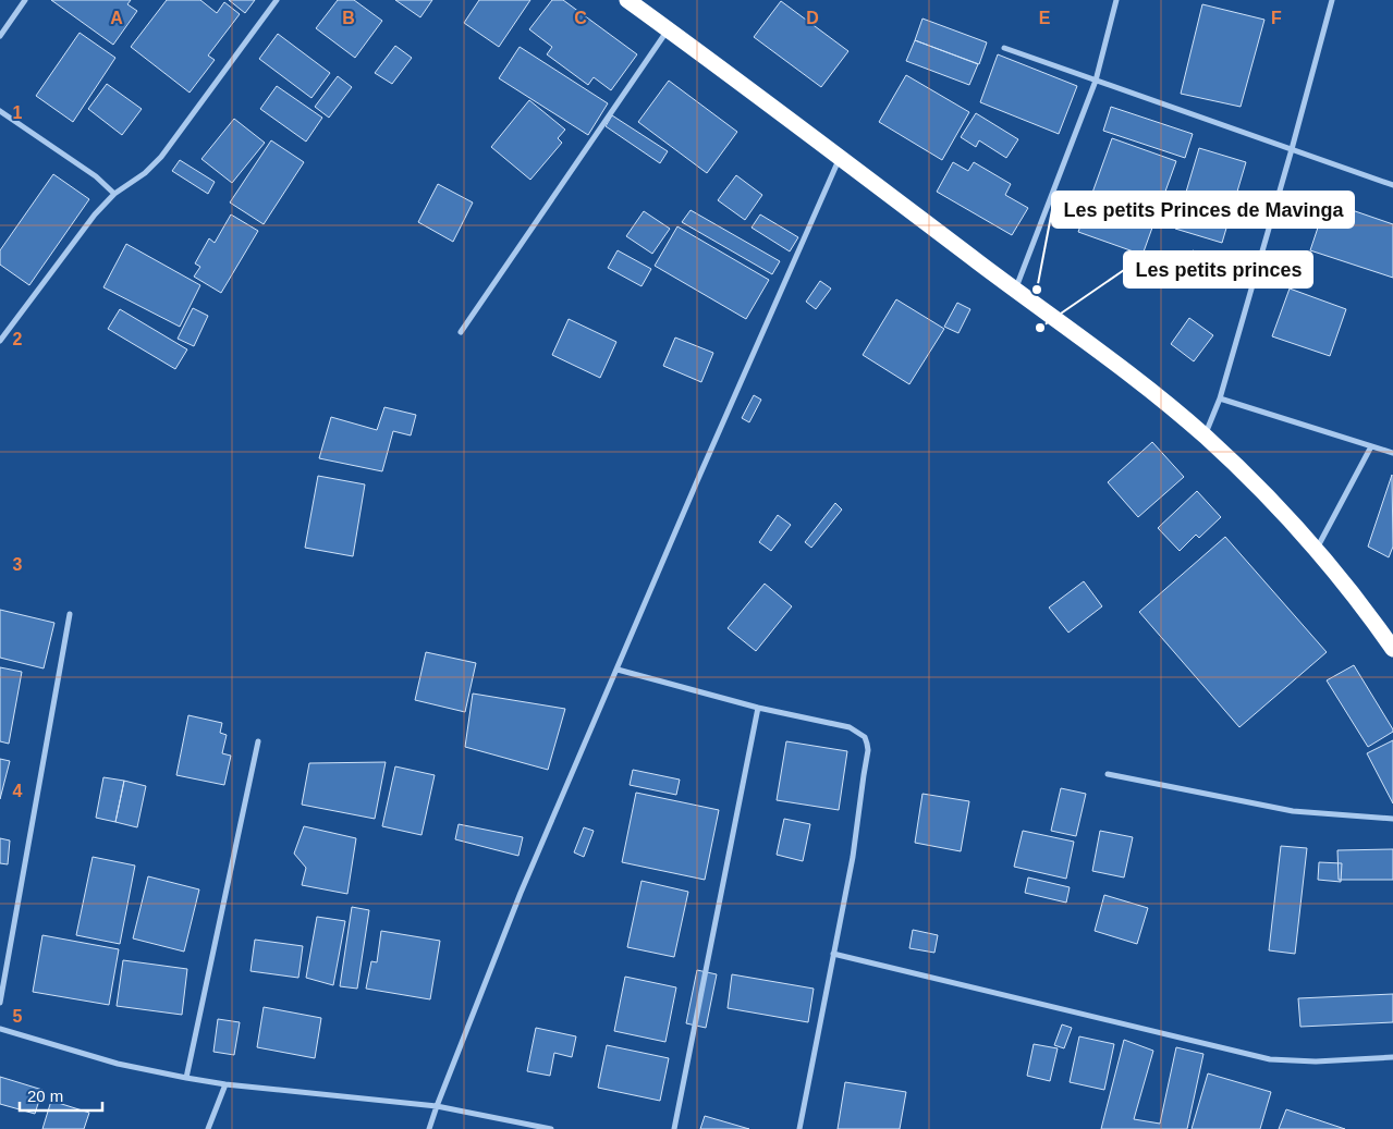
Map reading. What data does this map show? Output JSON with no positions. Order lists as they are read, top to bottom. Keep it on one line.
{"places":["Les petits Princes de Mavinga","Les petits princes"],"scale_bar":"20 m","grid":{"columns":["A","B","C","D","E","F"],"rows":["1","2","3","4","5"]}}
